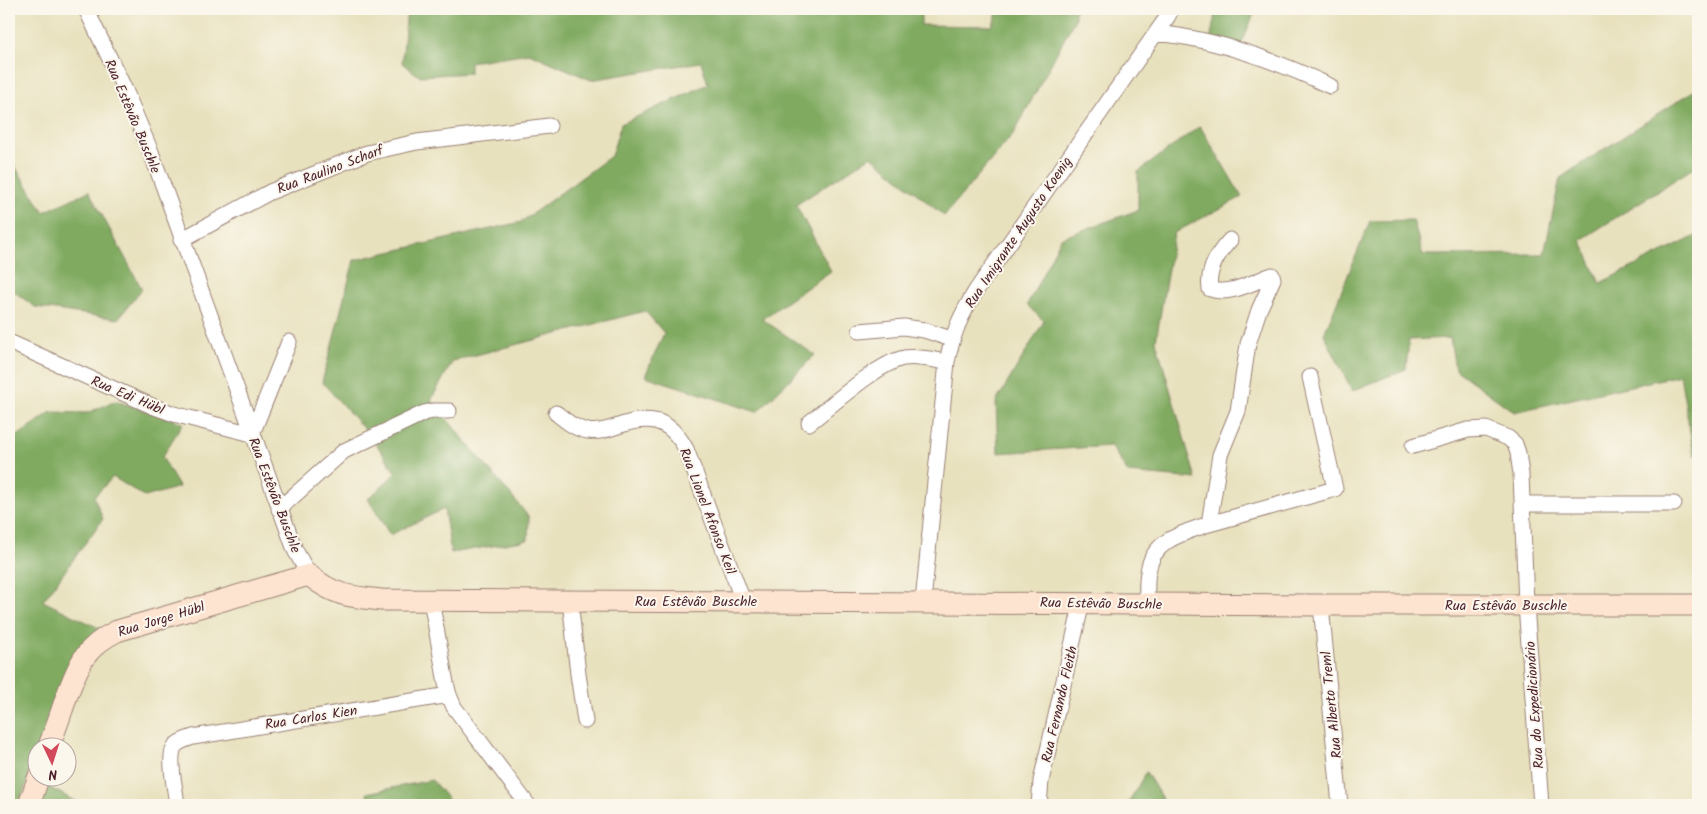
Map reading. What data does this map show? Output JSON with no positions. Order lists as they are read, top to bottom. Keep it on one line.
{"streets":{"street":["Rua Estêvão Buschle","Rua Raulino Scharf","Rua Imigrante Augusto Koenig","Rua Edi Hübl","Rua Lionel Afonso Keil","Rua Jorge Hübl","Rua Fernando Fleith","Rua Alberto Treml","Rua do Expedicionário","Rua Carlos Kien"]},"crossings":[["Rua Estêvão Buschle","Rua Raulino Scharf"],["Rua Estêvão Buschle","Rua Imigrante Augusto Koenig"],["Rua Estêvão Buschle","Rua Edi Hübl"],["Rua Estêvão Buschle","Rua Lionel Afonso Keil"],["Rua Estêvão Buschle","Rua Jorge Hübl"],["Rua Estêvão Buschle","Rua Fernando Fleith"],["Rua Estêvão Buschle","Rua Alberto Treml"],["Rua Estêvão Buschle","Rua do Expedicionário"]],"north":"bottom"}
